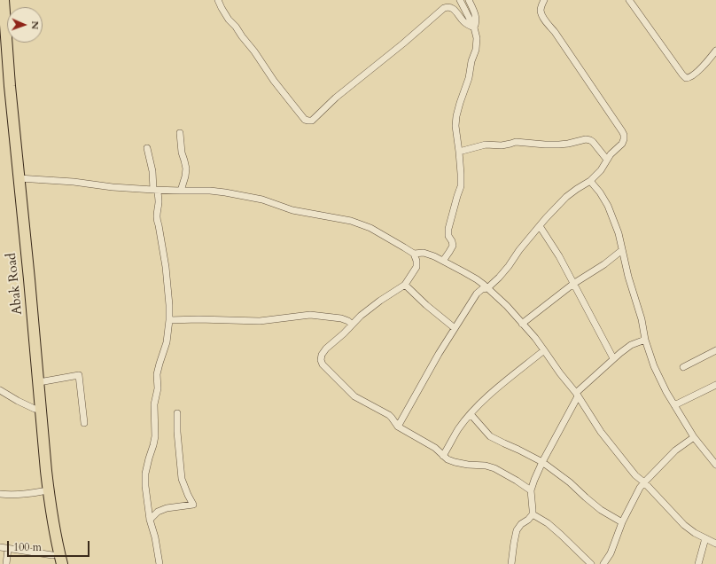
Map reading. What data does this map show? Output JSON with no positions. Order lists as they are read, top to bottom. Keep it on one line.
{"streets":{"highway":["Abak Road"]},"scale_bar":"100 m","north":"right"}
